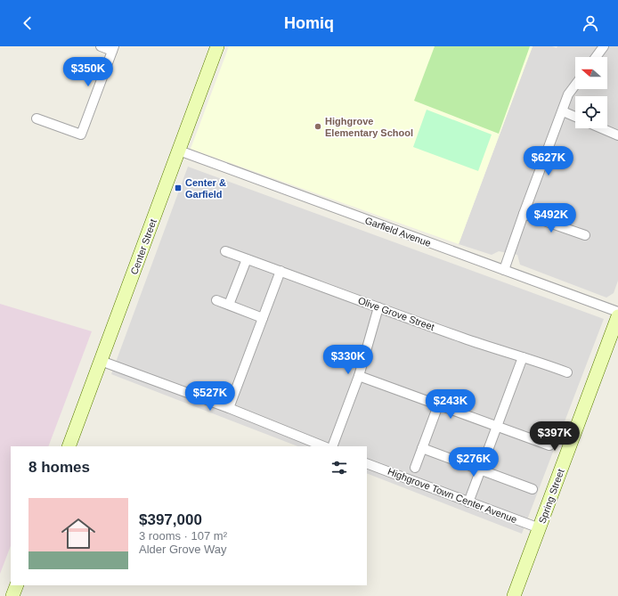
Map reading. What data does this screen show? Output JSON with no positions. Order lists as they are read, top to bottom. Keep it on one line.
{"streets":{"main road":["Center Street","Spring Street"],"street":["Garfield Avenue","Olive Grove Street","Highgrove Town Center Avenue"]},"crossings":[["Garfield Avenue","Center Street"],["Highgrove Town Center Avenue","Spring Street"]],"places":{"other":["Highgrove Elementary School"],"transit":["Center & Garfield"]},"north":"left","page":{"header":"Homiq","price":["$350K","$627K","$492K","$330K","$527K","$243K","$397K","$276K"],"heading":"8 homes","list":[{"name":"$397,000","note":"3 rooms · 107 m² · Alder Grove Way"}]}}
